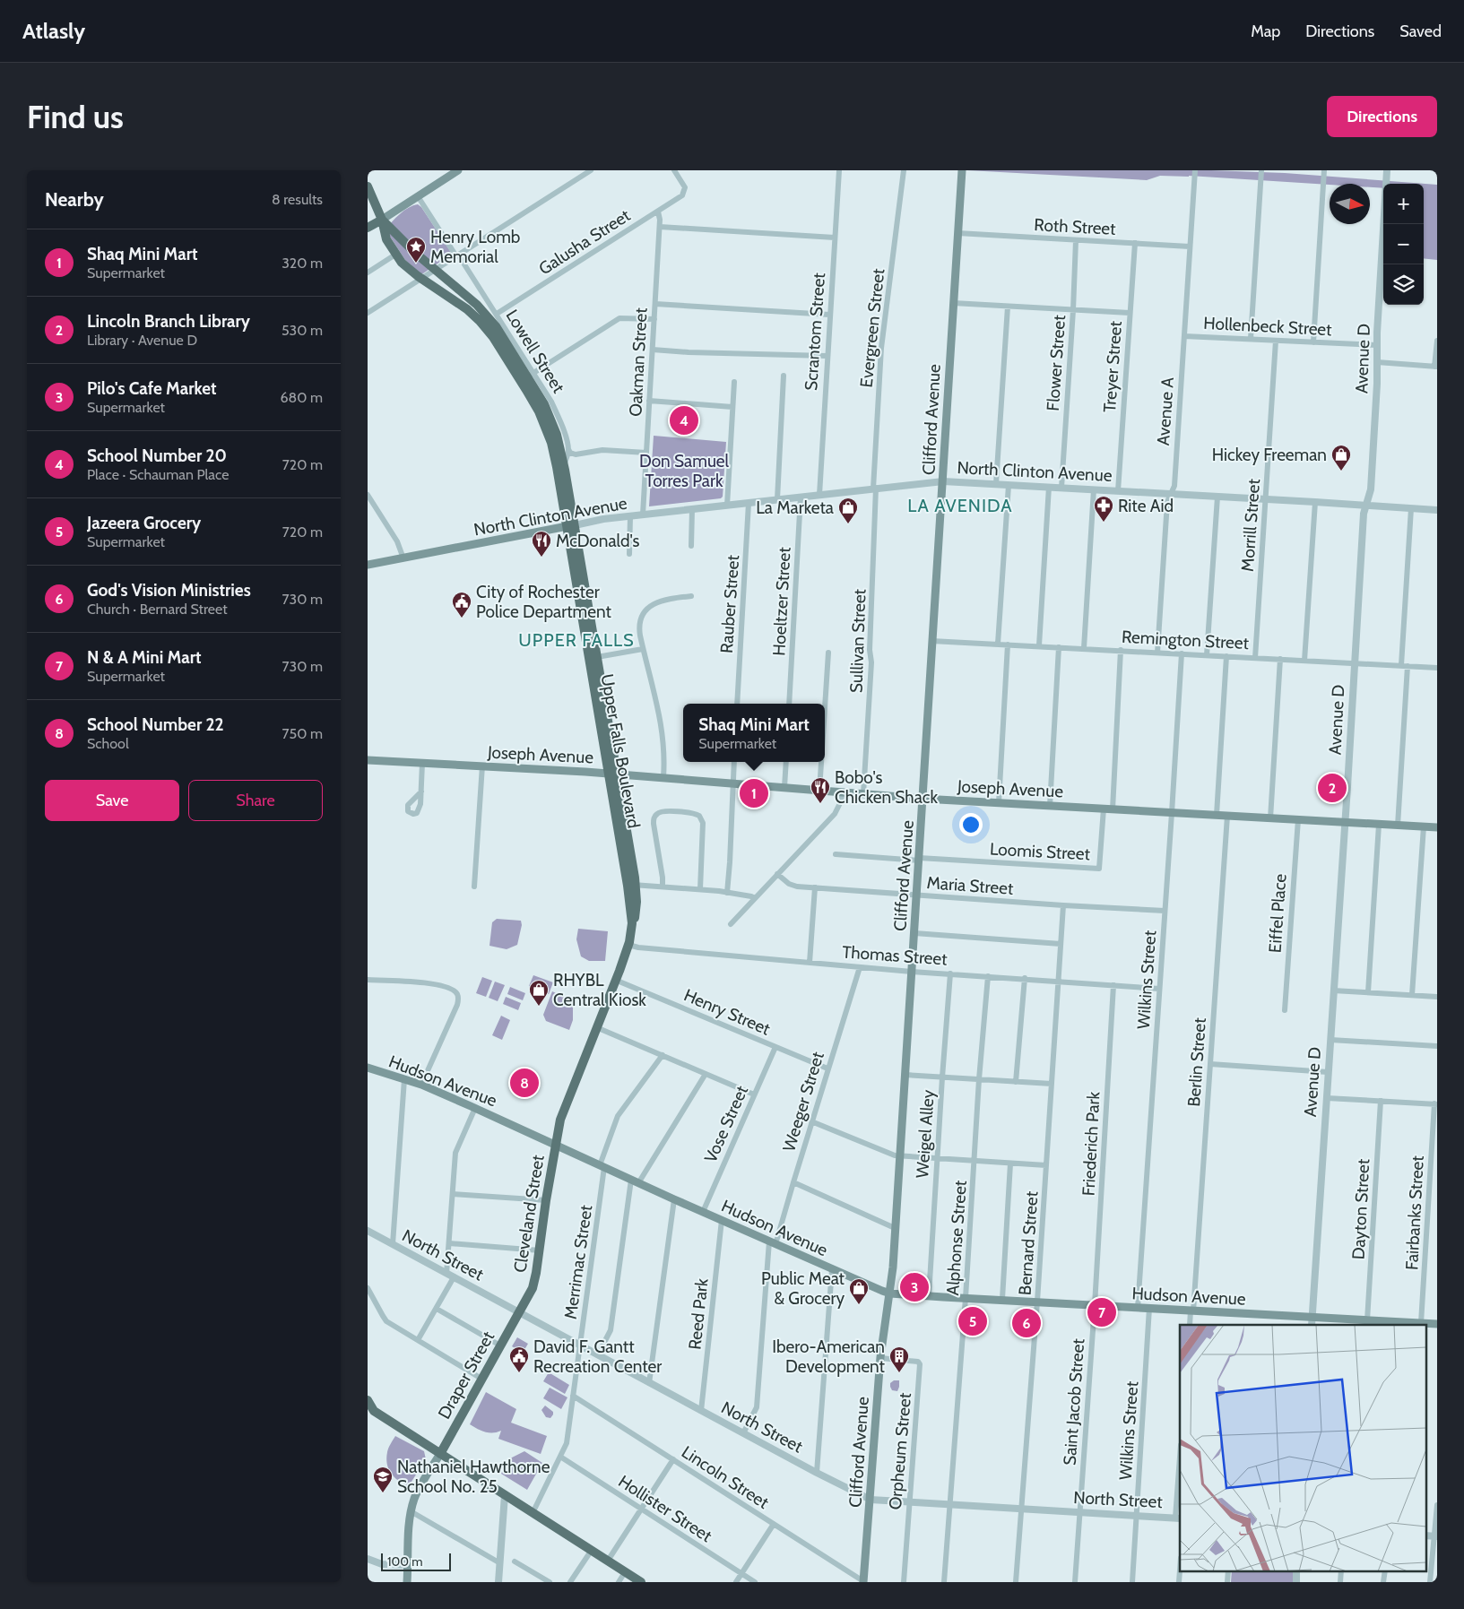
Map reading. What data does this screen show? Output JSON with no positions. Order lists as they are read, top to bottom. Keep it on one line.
{"streets":{"main road":["Clifford Avenue","North Clinton Avenue","Upper Falls Boulevard","Joseph Avenue","Hudson Avenue","Cleveland Street","Draper Street"],"street":["Roth Street","Galusha Street","Hollenbeck Street","Evergreen Street","Scrantom Street","Lowell Street","Avenue D","Oakman Street","Flower Street","Treyer Street","Avenue A","Morrill Street","Hoeltzer Street","Rauber Street","Remington Street","Sullivan Street","Loomis Street","Maria Street","Eiffel Place","Thomas Street","Wilkins Street","Henry Street","Berlin Street","Weeger Street","Vose Street","Weigel Alley","Friederich Park","Dayton Street","Fairbanks Street","Alphonse Street","Bernard Street","North Street","Merrimac Street","Reed Park","Saint Jacob Street","Orpheum Street","Lincoln Street","Hollister Street"]},"crossings":[["Roth Street","Flower Street"],["Roth Street","Treyer Street"],["Roth Street","Avenue A"],["Roth Street","Clifford Avenue"],["Galusha Street","Lowell Street"],["Galusha Street","Oakman Street"],["Hollenbeck Street","Avenue D"],["Hollenbeck Street","Avenue A"],["Hollenbeck Street","Morrill Street"],["Evergreen Street","North Clinton Avenue"],["Evergreen Street","Sullivan Street"],["Scrantom Street","North Clinton Avenue"],["Lowell Street","Upper Falls Boulevard"],["Avenue D","North Clinton Avenue"],["Avenue D","Remington Street"],["Avenue D","Joseph Avenue"],["Avenue D","Hudson Avenue"],["Oakman Street","North Clinton Avenue"],["Flower Street","North Clinton Avenue"],["Treyer Street","North Clinton Avenue"],["Avenue A","North Clinton Avenue"],["Avenue A","Remington Street"],["Clifford Avenue","North Clinton Avenue"],["Clifford Avenue","Remington Street"],["Clifford Avenue","Joseph Avenue"],["Clifford Avenue","Loomis Street"],["Clifford Avenue","Maria Street"],["Clifford Avenue","Thomas Street"],["Clifford Avenue","Hudson Avenue"],["Clifford Avenue","North Street"],["Clifford Avenue","Orpheum Street"],["Clifford Avenue","Lincoln Street"],["North Clinton Avenue","Morrill Street"],["North Clinton Avenue","Hoeltzer Street"],["North Clinton Avenue","Rauber Street"],["North Clinton Avenue","Sullivan Street"],["North Clinton Avenue","Upper Falls Boulevard"],["Morrill Street","Remington Street"],["Remington Street","Wilkins Street"],["Sullivan Street","Joseph Avenue"],["Upper Falls Boulevard","Joseph Avenue"],["Upper Falls Boulevard","Thomas Street"],["Upper Falls Boulevard","Henry Street"],["Upper Falls Boulevard","Hudson Avenue"],["Upper Falls Boulevard","Cleveland Street"],["Joseph Avenue","Loomis Street"],["Joseph Avenue","Eiffel Place"],["Joseph Avenue","Wilkins Street"],["Joseph Avenue","Berlin Street"],["Maria Street","Wilkins Street"],["Maria Street","Bernard Street"],["Thomas Street","Wilkins Street"],["Thomas Street","Weeger Street"],["Thomas Street","Weigel Alley"],["Thomas Street","Friederich Park"],["Thomas Street","Alphonse Street"],["Thomas Street","Bernard Street"],["Wilkins Street","Hudson Avenue"],["Wilkins Street","North Street"],["Henry Street","Weeger Street"],["Henry Street","Vose Street"],["Berlin Street","Hudson Avenue"],["Hudson Avenue","Weeger Street"],["Hudson Avenue","Vose Street"],["Hudson Avenue","Weigel Alley"],["Hudson Avenue","Friederich Park"],["Hudson Avenue","Dayton Street"],["Hudson Avenue","Fairbanks Street"],["Hudson Avenue","Cleveland Street"],["Hudson Avenue","Alphonse Street"],["Hudson Avenue","Bernard Street"],["Hudson Avenue","Merrimac Street"],["Hudson Avenue","Reed Park"],["Hudson Avenue","Saint Jacob Street"],["Weeger Street","North Street"],["Friederich Park","Saint Jacob Street"],["Cleveland Street","North Street"],["Cleveland Street","Draper Street"],["Alphonse Street","North Street"],["Bernard Street","North Street"],["North Street","Merrimac Street"],["North Street","Reed Park"],["North Street","Draper Street"],["North Street","Saint Jacob Street"],["North Street","Orpheum Street"],["Merrimac Street","Lincoln Street"],["Merrimac Street","Hollister Street"]],"districts":["LA AVENIDA","UPPER FALLS"],"parks":["Don Samuel Torres Park"],"places":{"place":["Henry Lomb Memorial"],"shop":["Hickey Freeman","La Marketa","RHYBL Central Kiosk","Public Meat & Grocery"],"pharmacy":["Rite Aid"],"restaurant":["McDonald's","Bobo's Chicken Shack"],"public building":["City of Rochester Police Department","David F. Gantt Recreation Center"],"building":["Ibero-American Development"],"school or university":["Nathaniel Hawthorne School No. 25"]},"scale_bar":"100 m","north":"right","page":{"header":"Atlasly","nav":["Map","Directions","Saved"],"buttons":["Directions",["Save","Share"]],"title":"Find us","heading":["Nearby","8 results"],"map_buttons":["+","−"],"list":[{"mark":"1","name":"Shaq Mini Mart","note":"Supermarket","value":"320 m"},{"mark":"2","name":"Lincoln Branch Library","note":"Library · Avenue D","value":"530 m"},{"mark":"3","name":"Pilo's Cafe Market","note":"Supermarket","value":"680 m"},{"mark":"4","name":"School Number 20","note":"Place · Schauman Place","value":"720 m"},{"mark":"5","name":"Jazeera Grocery","note":"Supermarket","value":"720 m"},{"mark":"6","name":"God's Vision Ministries","note":"Church · Bernard Street","value":"730 m"},{"mark":"7","name":"N & A Mini Mart","note":"Supermarket","value":"730 m"},{"mark":"8","name":"School Number 22","note":"School","value":"750 m"}],"pins":["4","2","1","8","3","7","5","6"],"popup":["Shaq Mini Mart","Supermarket"],"scale":"100 m"}}
